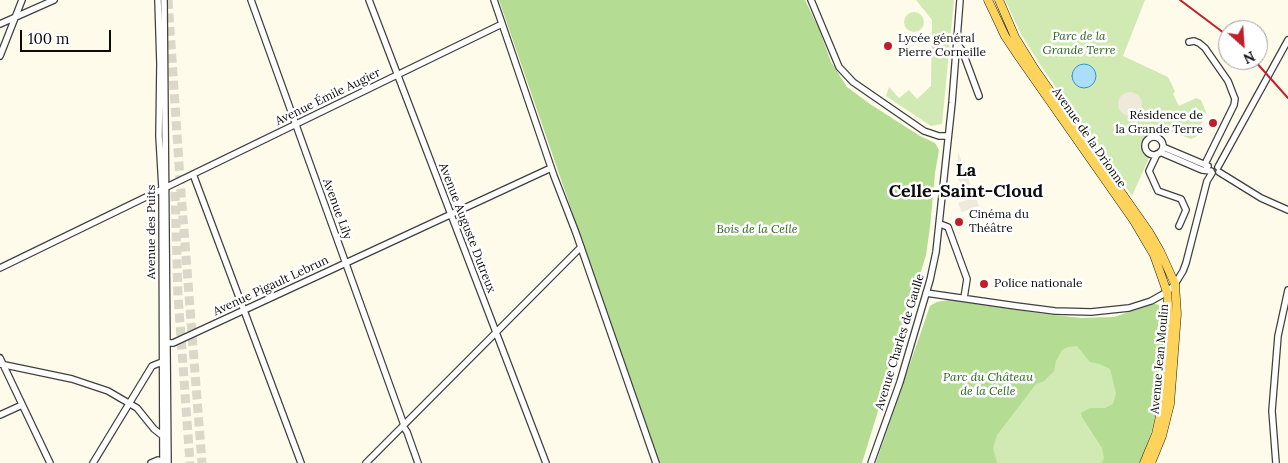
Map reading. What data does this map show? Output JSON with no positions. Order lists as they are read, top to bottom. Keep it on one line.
{"streets":{"main road":["Avenue de la Drionne","Avenue Jean Moulin"],"street":["Avenue Émile Augier","Avenue Lily","Avenue Auguste Dutreux","Avenue des Puits","Avenue Pigault Lebrun","Avenue Charles de Gaulle"]},"crossings":[["Avenue Émile Augier","Avenue Lily"],["Avenue Émile Augier","Avenue Auguste Dutreux"],["Avenue Émile Augier","Avenue des Puits"],["Avenue de la Drionne","Avenue Jean Moulin"],["Avenue Lily","Avenue Pigault Lebrun"],["Avenue Auguste Dutreux","Avenue Pigault Lebrun"],["Avenue des Puits","Avenue Pigault Lebrun"]],"districts":["La Celle-Saint-Cloud"],"parks":["Parc de la Grande Terre","Bois de la Celle","Parc du Château de la Celle"],"places":["Lycée général Pierre Corneille","Résidence de la Grande Terre","Cinéma du Théâtre","Police nationale"],"scale_bar":"100 m","north":"bottom right"}
